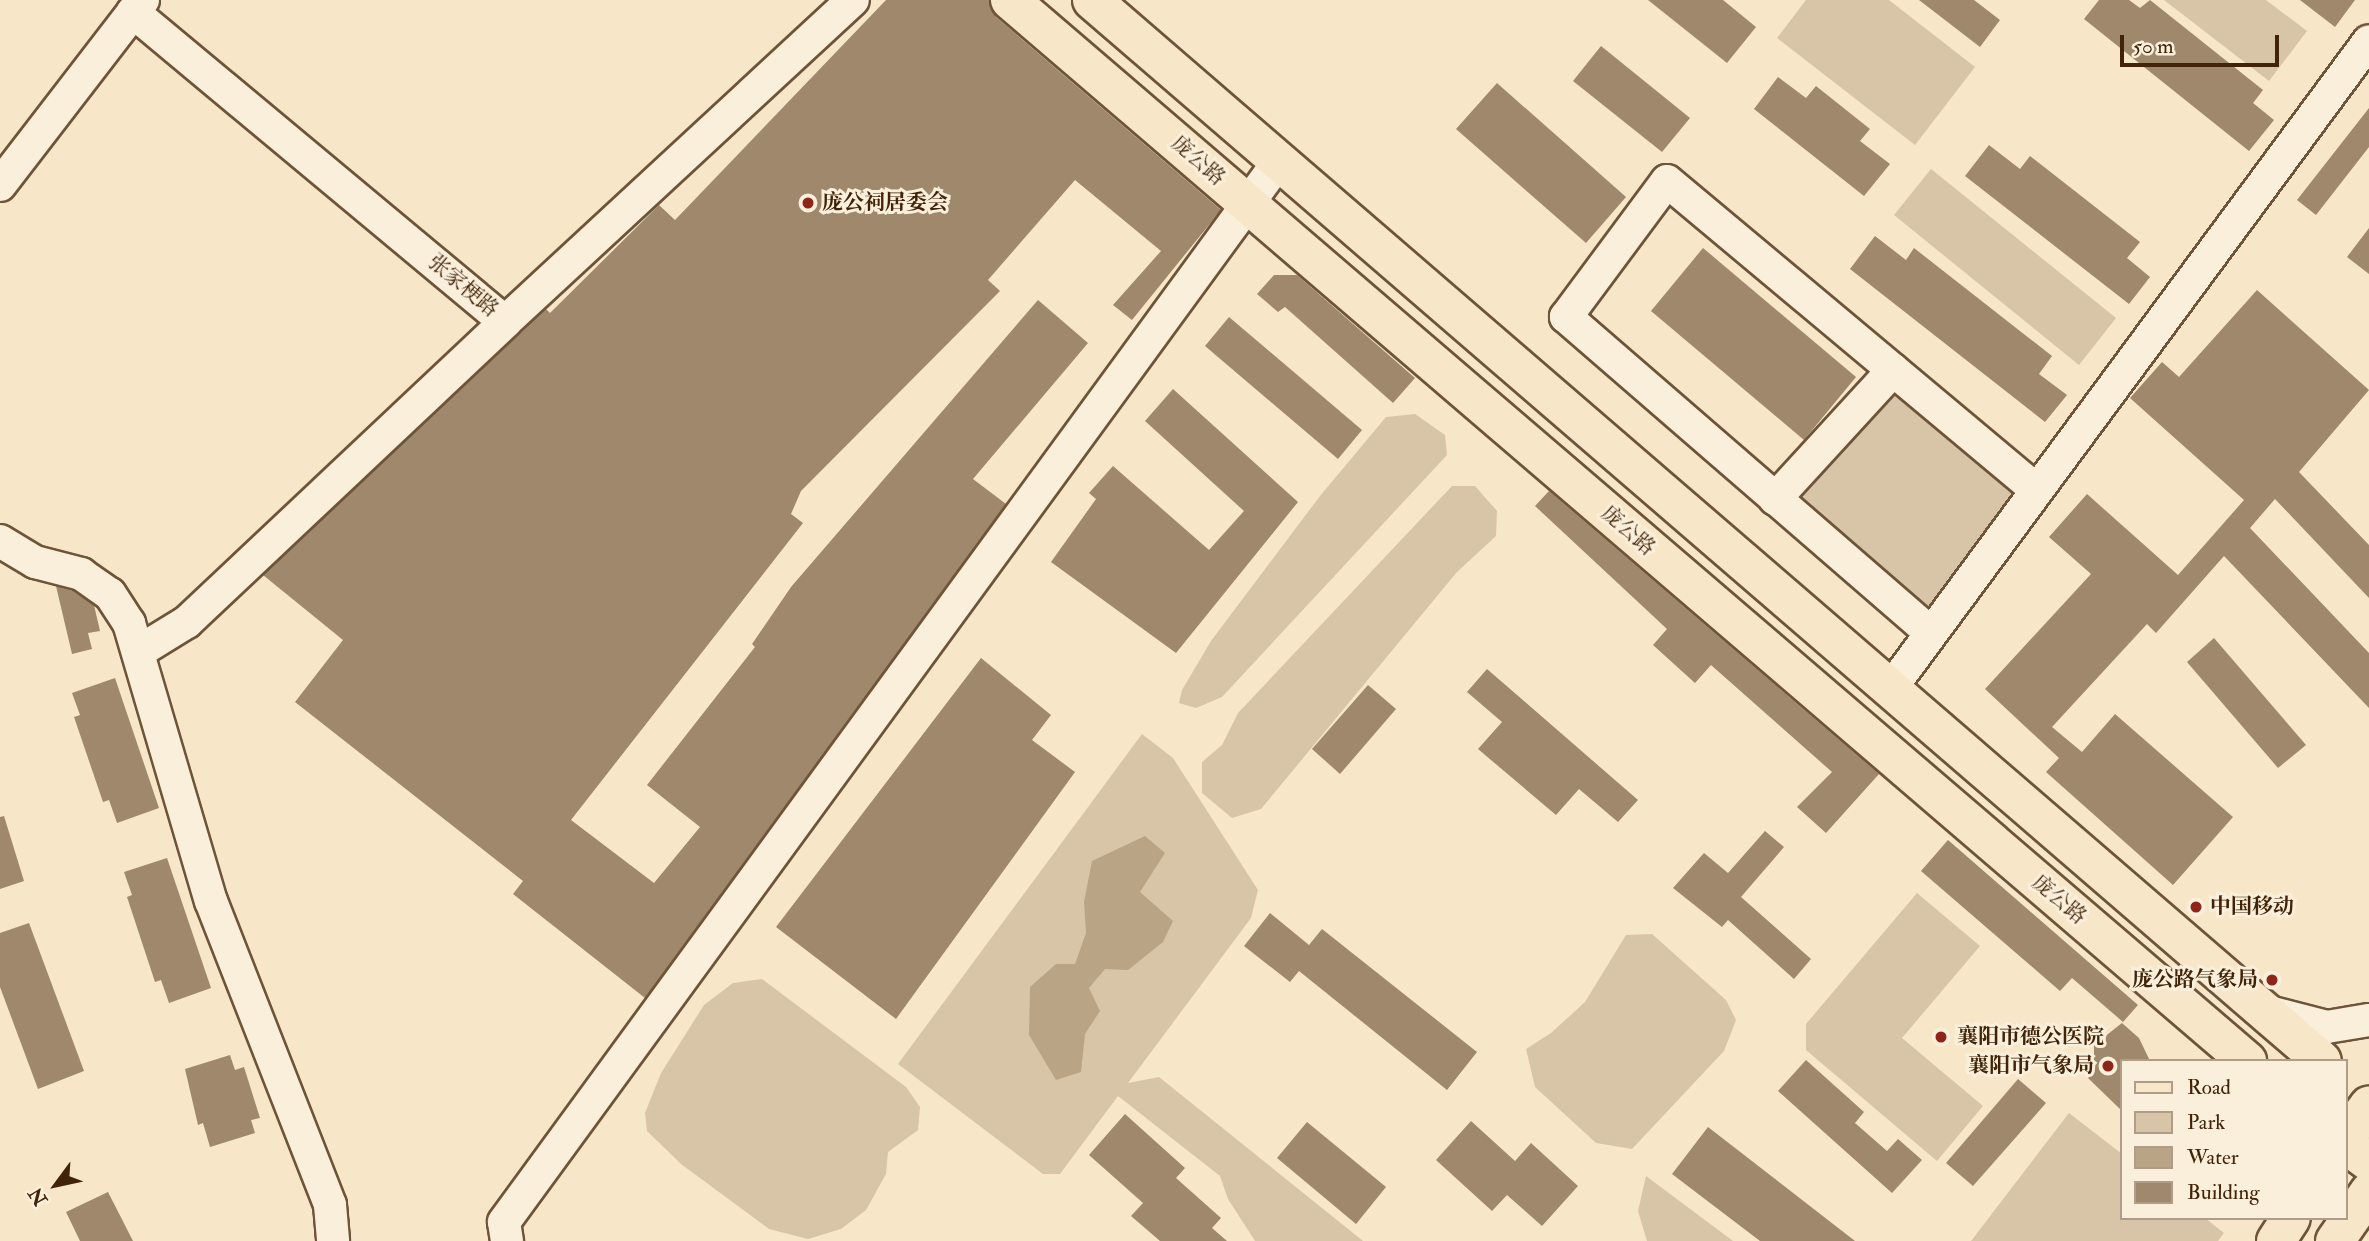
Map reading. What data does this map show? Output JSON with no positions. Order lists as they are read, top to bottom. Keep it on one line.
{"streets":{"main road":["庞公路"],"street":["张家梗路"]},"places":["庞公祠居委会","中国移动","庞公路气象局","襄阳市德公医院","襄阳市气象局"],"legend":["Road","Park","Water","Building"],"scale_bar":"50 m","north":"bottom left"}
